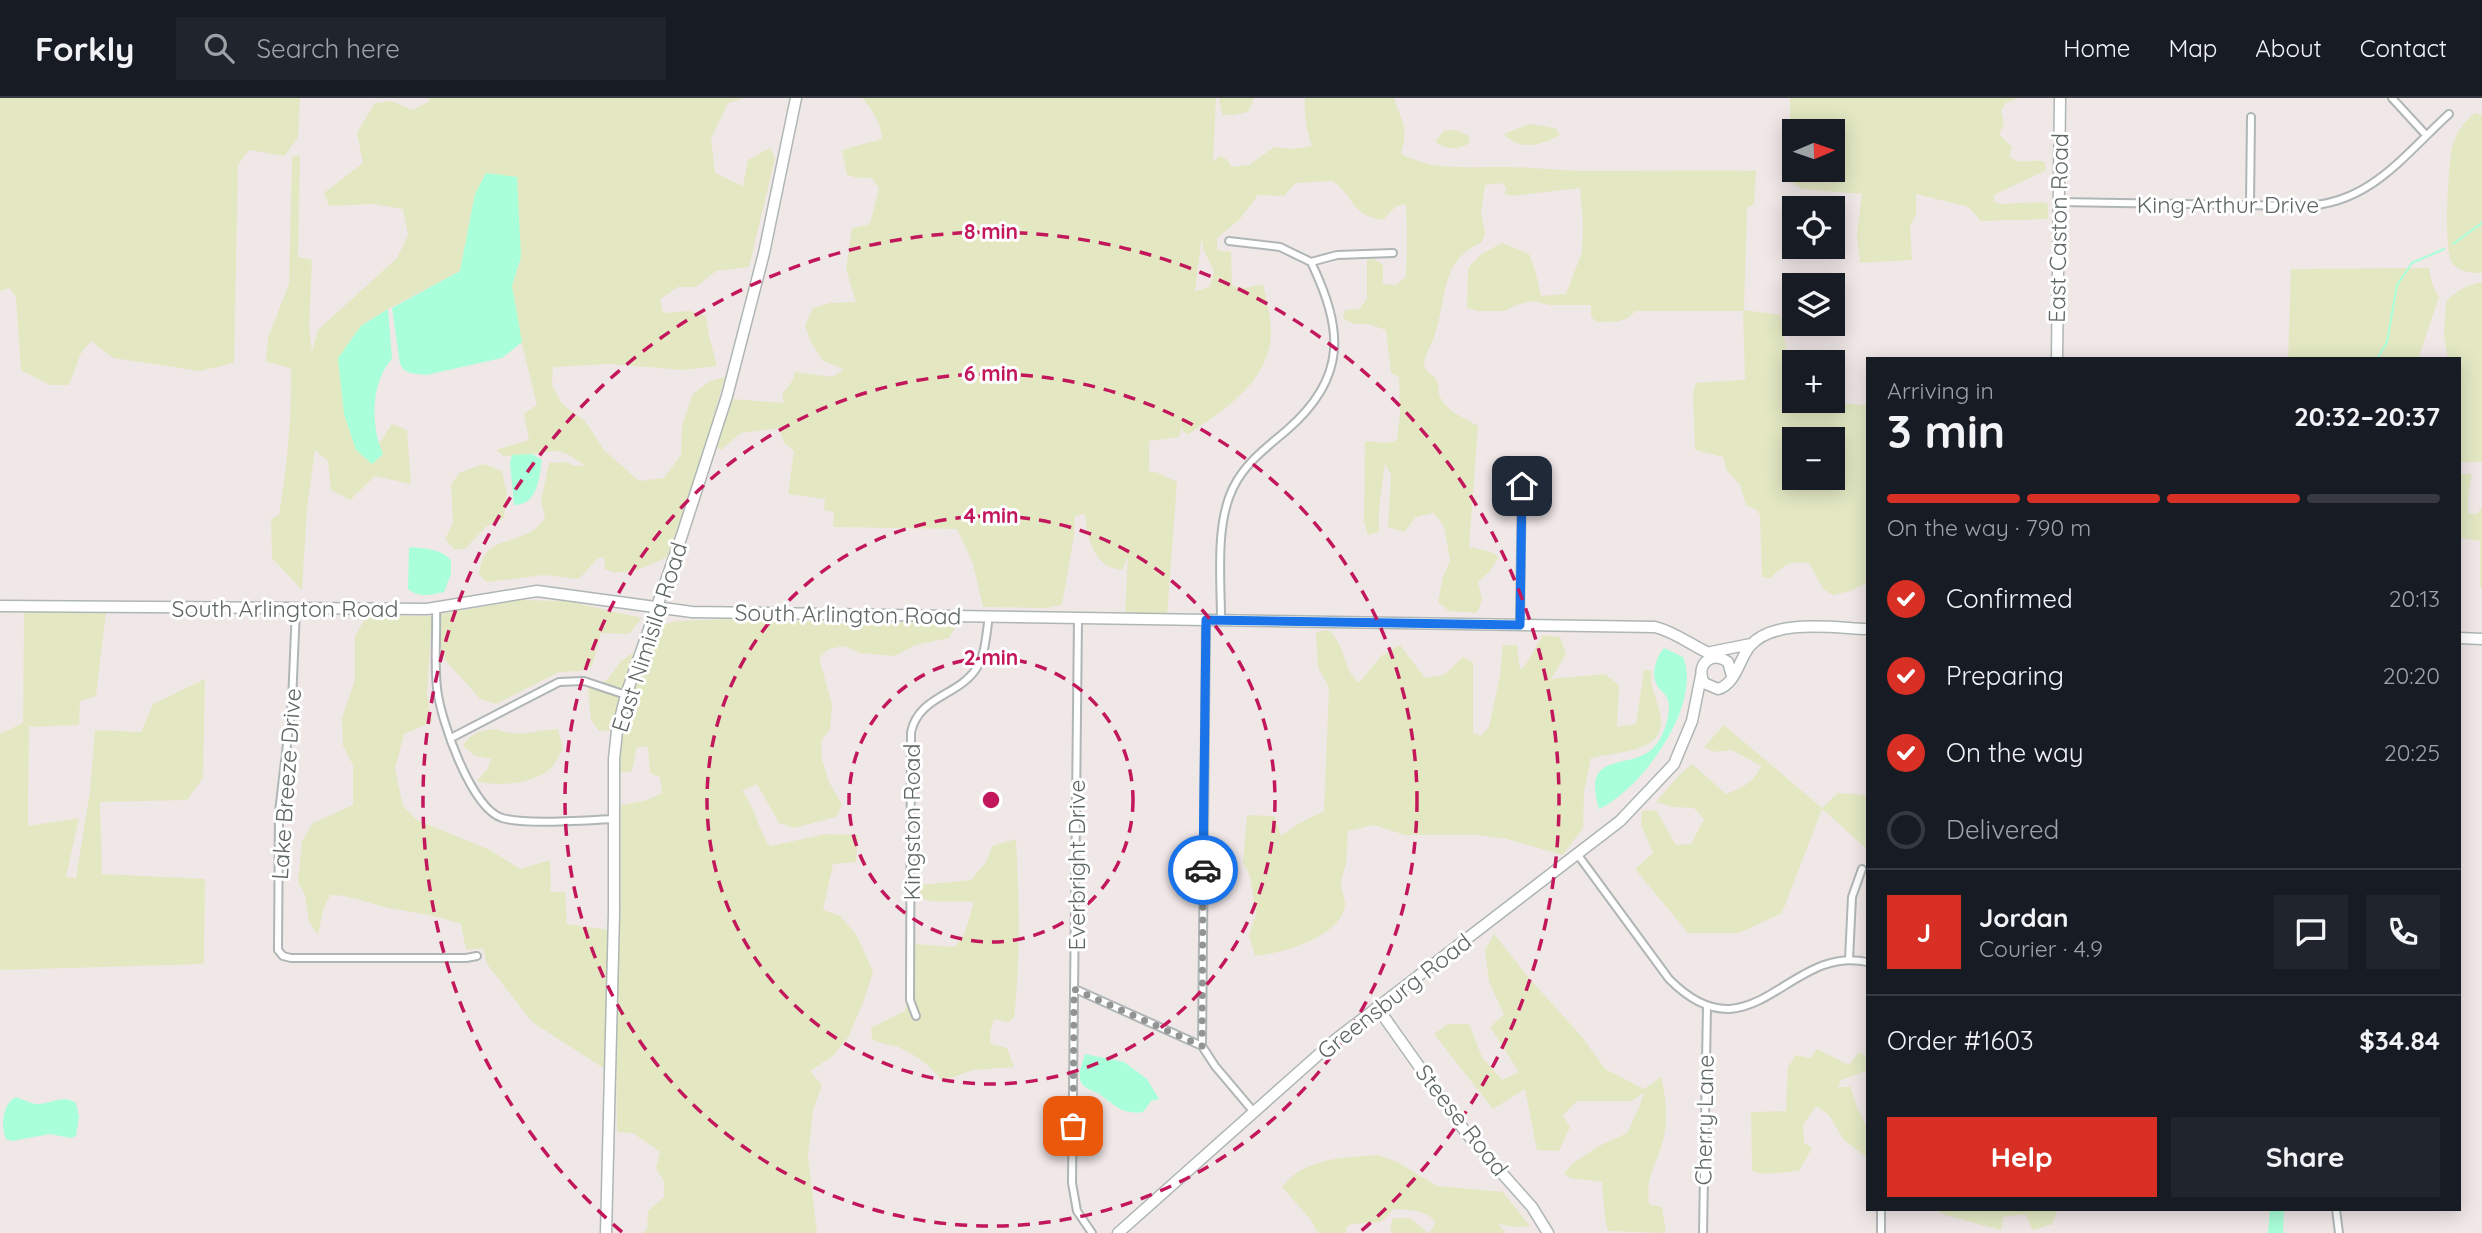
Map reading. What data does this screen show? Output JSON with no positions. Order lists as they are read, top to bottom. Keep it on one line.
{"streets":{"street":["King Arthur Drive","East Caston Road","South Arlington Road","East Nimisila Road","Lake Breeze Drive","Kingston Road","Everbright Drive","Greensburg Road","Steese Road","Cherry Lane"]},"crossings":[["King Arthur Drive","East Caston Road"],["South Arlington Road","East Nimisila Road"],["South Arlington Road","Lake Breeze Drive"],["South Arlington Road","Kingston Road"],["South Arlington Road","Everbright Drive"],["South Arlington Road","Greensburg Road"],["Greensburg Road","Steese Road"]],"north":"right","page":{"header":"Forkly","search":"Search here","nav":["Home","Map","About","Contact"],"map_buttons":["+","−"],"heading":["3 min","Arriving in","20:32–20:37"],"panel":["Jordan","Courier · 4.9","Order #1603","$34.84"],"bar":"On the way · 790 m","list":[["Confirmed","20:13"],["Preparing","20:20"],["On the way","20:25"],"Delivered"],"round":"J","buttons":["Help","Share"]},"rings":["8 min","6 min","4 min","2 min"]}
